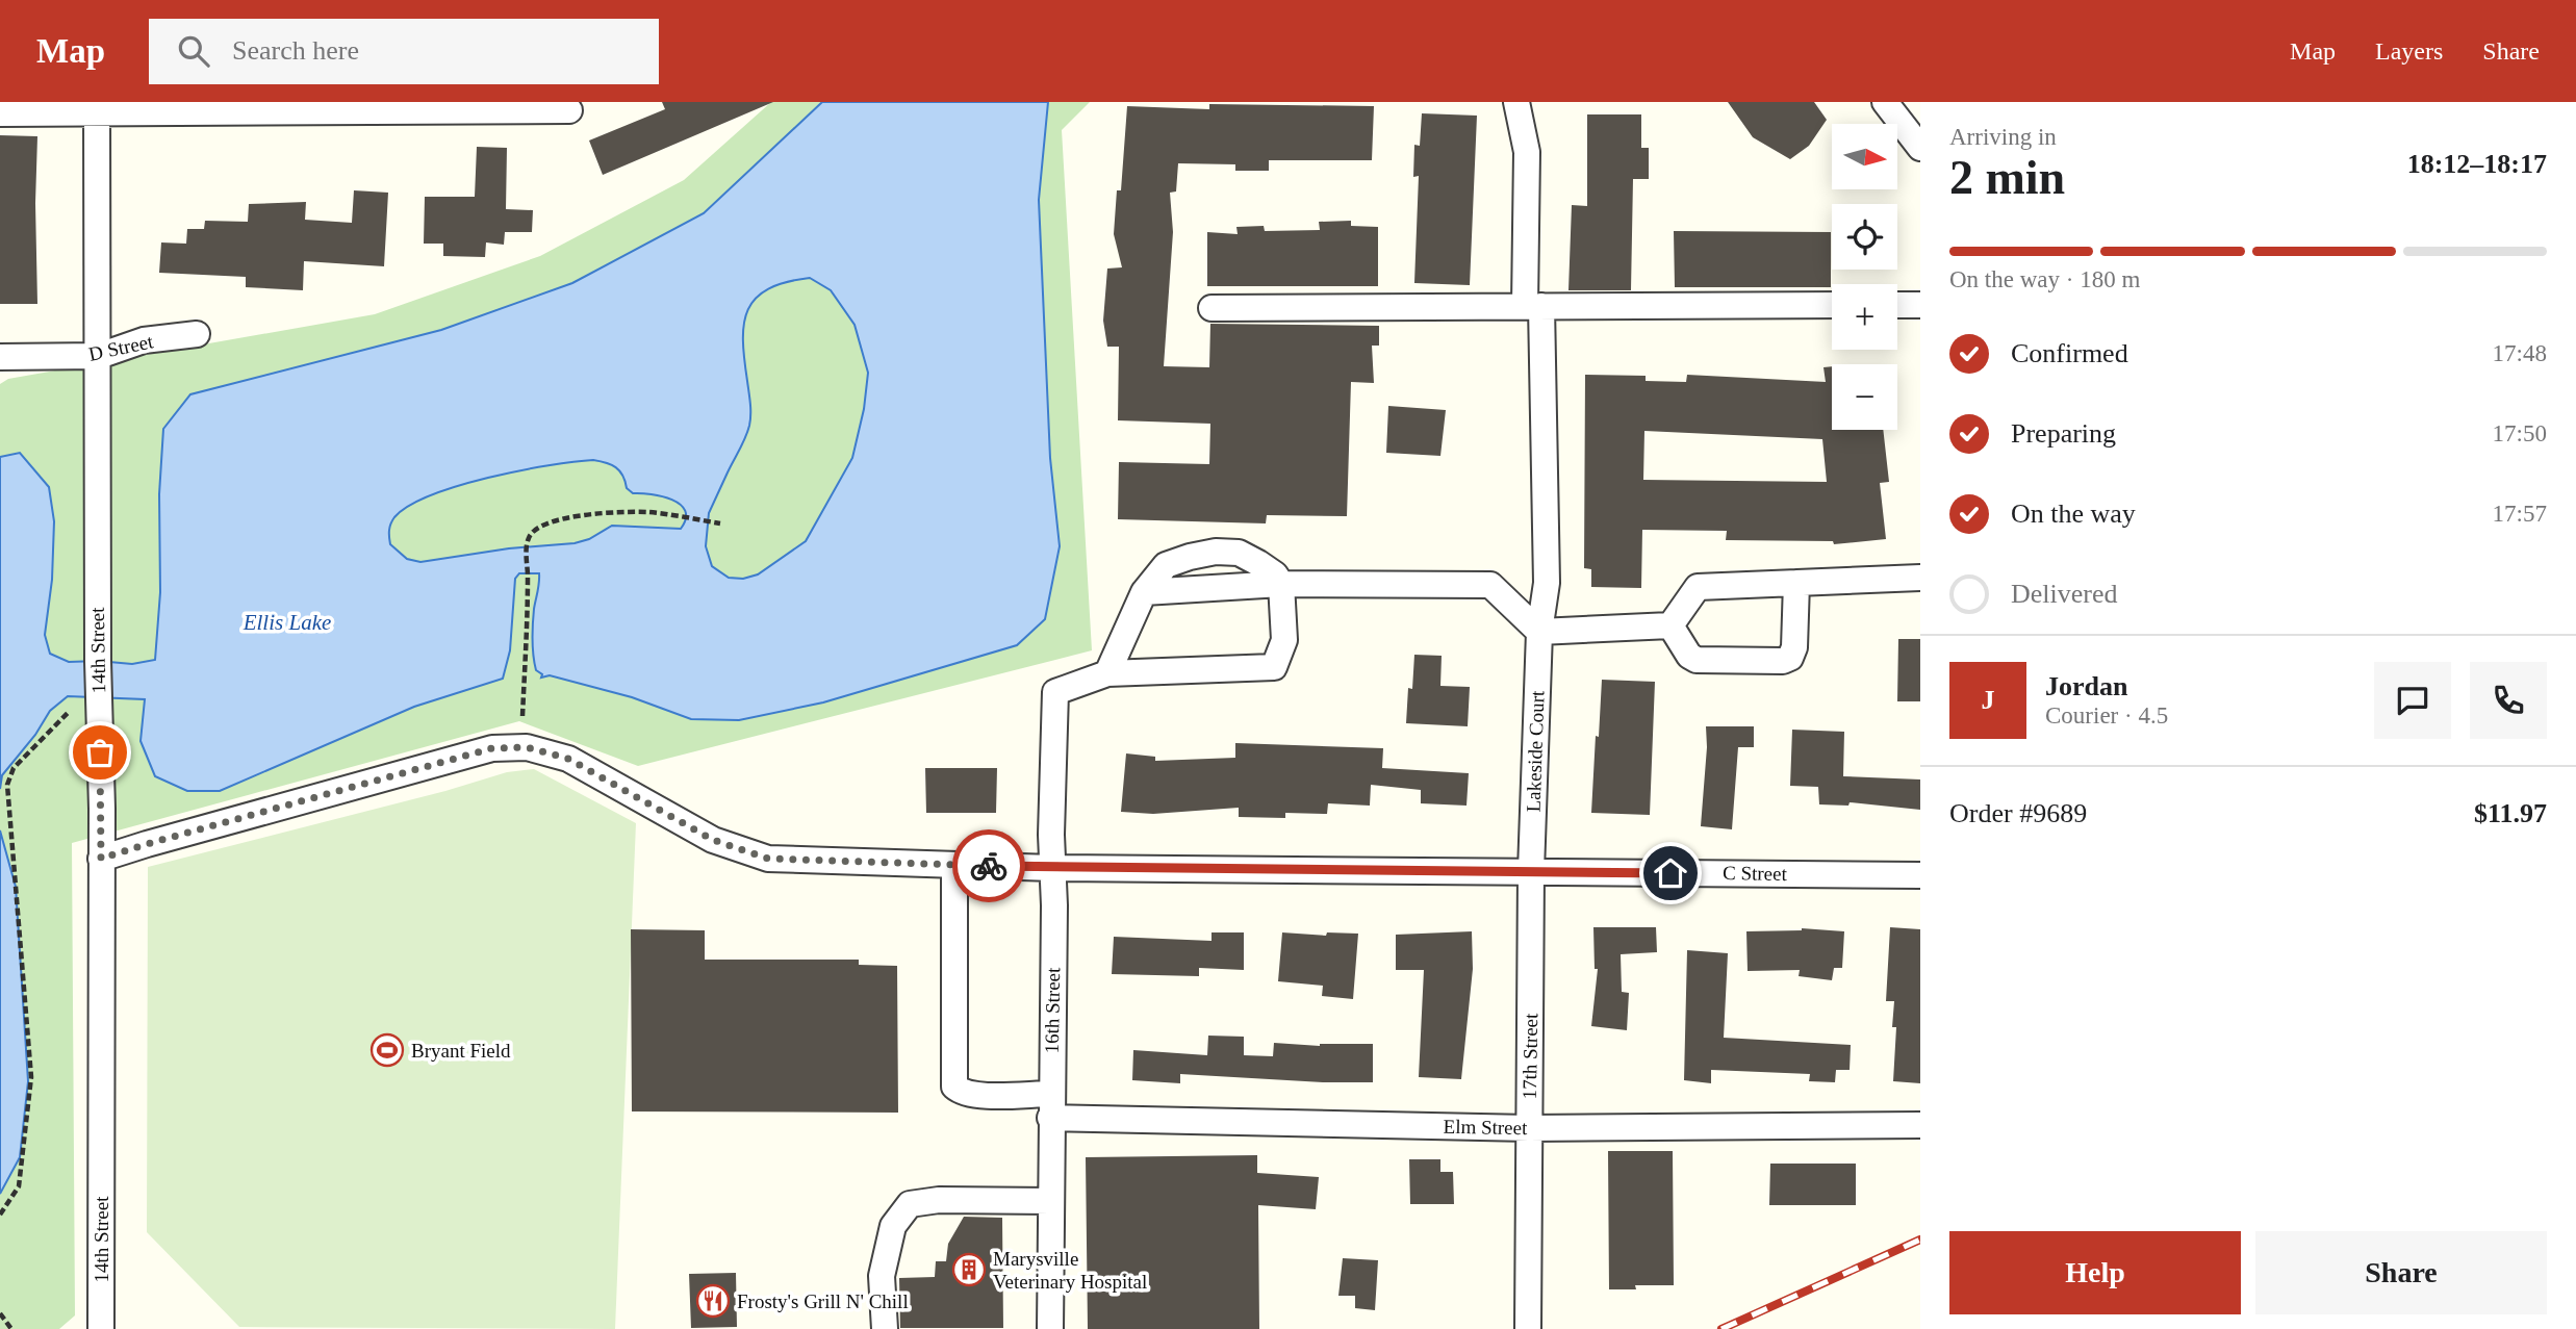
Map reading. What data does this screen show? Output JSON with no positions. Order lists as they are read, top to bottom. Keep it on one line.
{"streets":{"street":["D Street","14th Street","Lakeside Court","C Street","16th Street","17th Street","Elm Street"]},"crossings":[["D Street","14th Street"],["14th Street","C Street"],["Lakeside Court","C Street"],["Lakeside Court","17th Street"],["C Street","16th Street"],["C Street","17th Street"],["C Street","Elm Street"],["16th Street","Elm Street"],["17th Street","Elm Street"]],"water":["Ellis Lake"],"places":{"sports":["Bryant Field"],"building":["Marysville Veterinary Hospital"],"restaurant":["Frosty's Grill N' Chill"]},"north":"right","page":{"header":"Map","search":"Search here","nav":["Map","Layers","Share"],"heading":["2 min","Arriving in","18:12–18:17"],"panel":["Jordan","Courier · 4.5","Order #9689","$11.97"],"map_buttons":["+","−"],"bar":"On the way · 180 m","list":[["Confirmed","17:48"],["Preparing","17:50"],["On the way","17:57"],"Delivered"],"round":"J","buttons":["Help","Share"]}}
